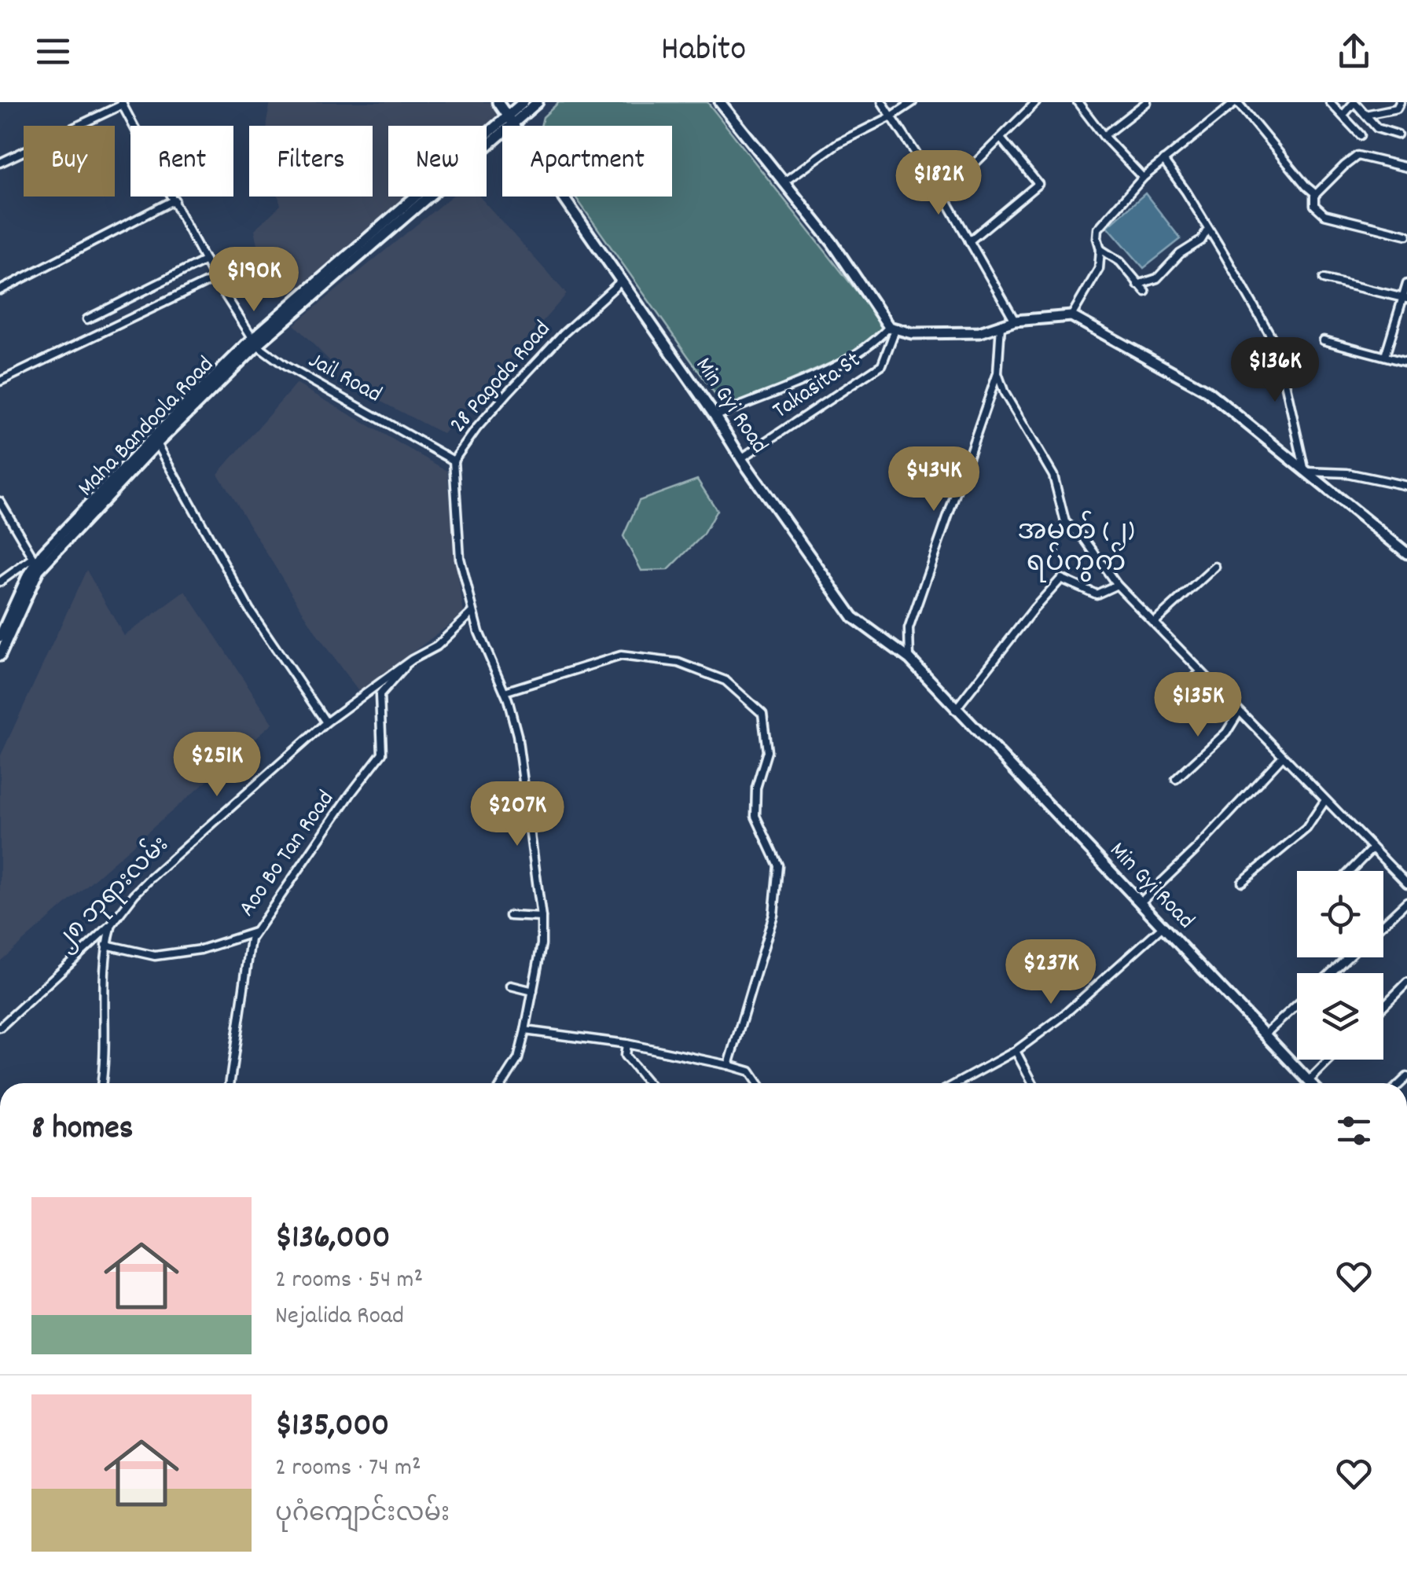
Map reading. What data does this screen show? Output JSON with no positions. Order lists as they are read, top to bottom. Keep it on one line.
{"streets":{"main road":["Min Gyi Road","Maha Bandoola Road"],"street":["28 Pagoda Road","Jail Road","Takasita St","Aoo Bo Tan Road","၂၈ ဘုရားလမ်း"]},"crossings":[["28 Pagoda Road","Jail Road"],["28 Pagoda Road","Min Gyi Road"],["28 Pagoda Road","၂၈ ဘုရားလမ်း"],["Jail Road","Maha Bandoola Road"],["Takasita St","Min Gyi Road"],["Min Gyi Road","Maha Bandoola Road"],["Aoo Bo Tan Road","၂၈ ဘုရားလမ်း"]],"districts":["အမှတ် (၂) ရပ်ကွက်"],"page":{"header":"Habito","chip":["Buy","Rent","Filters","New","Apartment"],"price":["$182K","$190K","$136K","$434K","$135K","$251K","$207K","$237K"],"heading":"8 homes","list":[{"name":"$136,000","note":"2 rooms · 54 m² · Nejalida Road"},{"name":"$135,000","note":"2 rooms · 74 m² · ပုဂံကျောင်းလမ်း"}]}}
